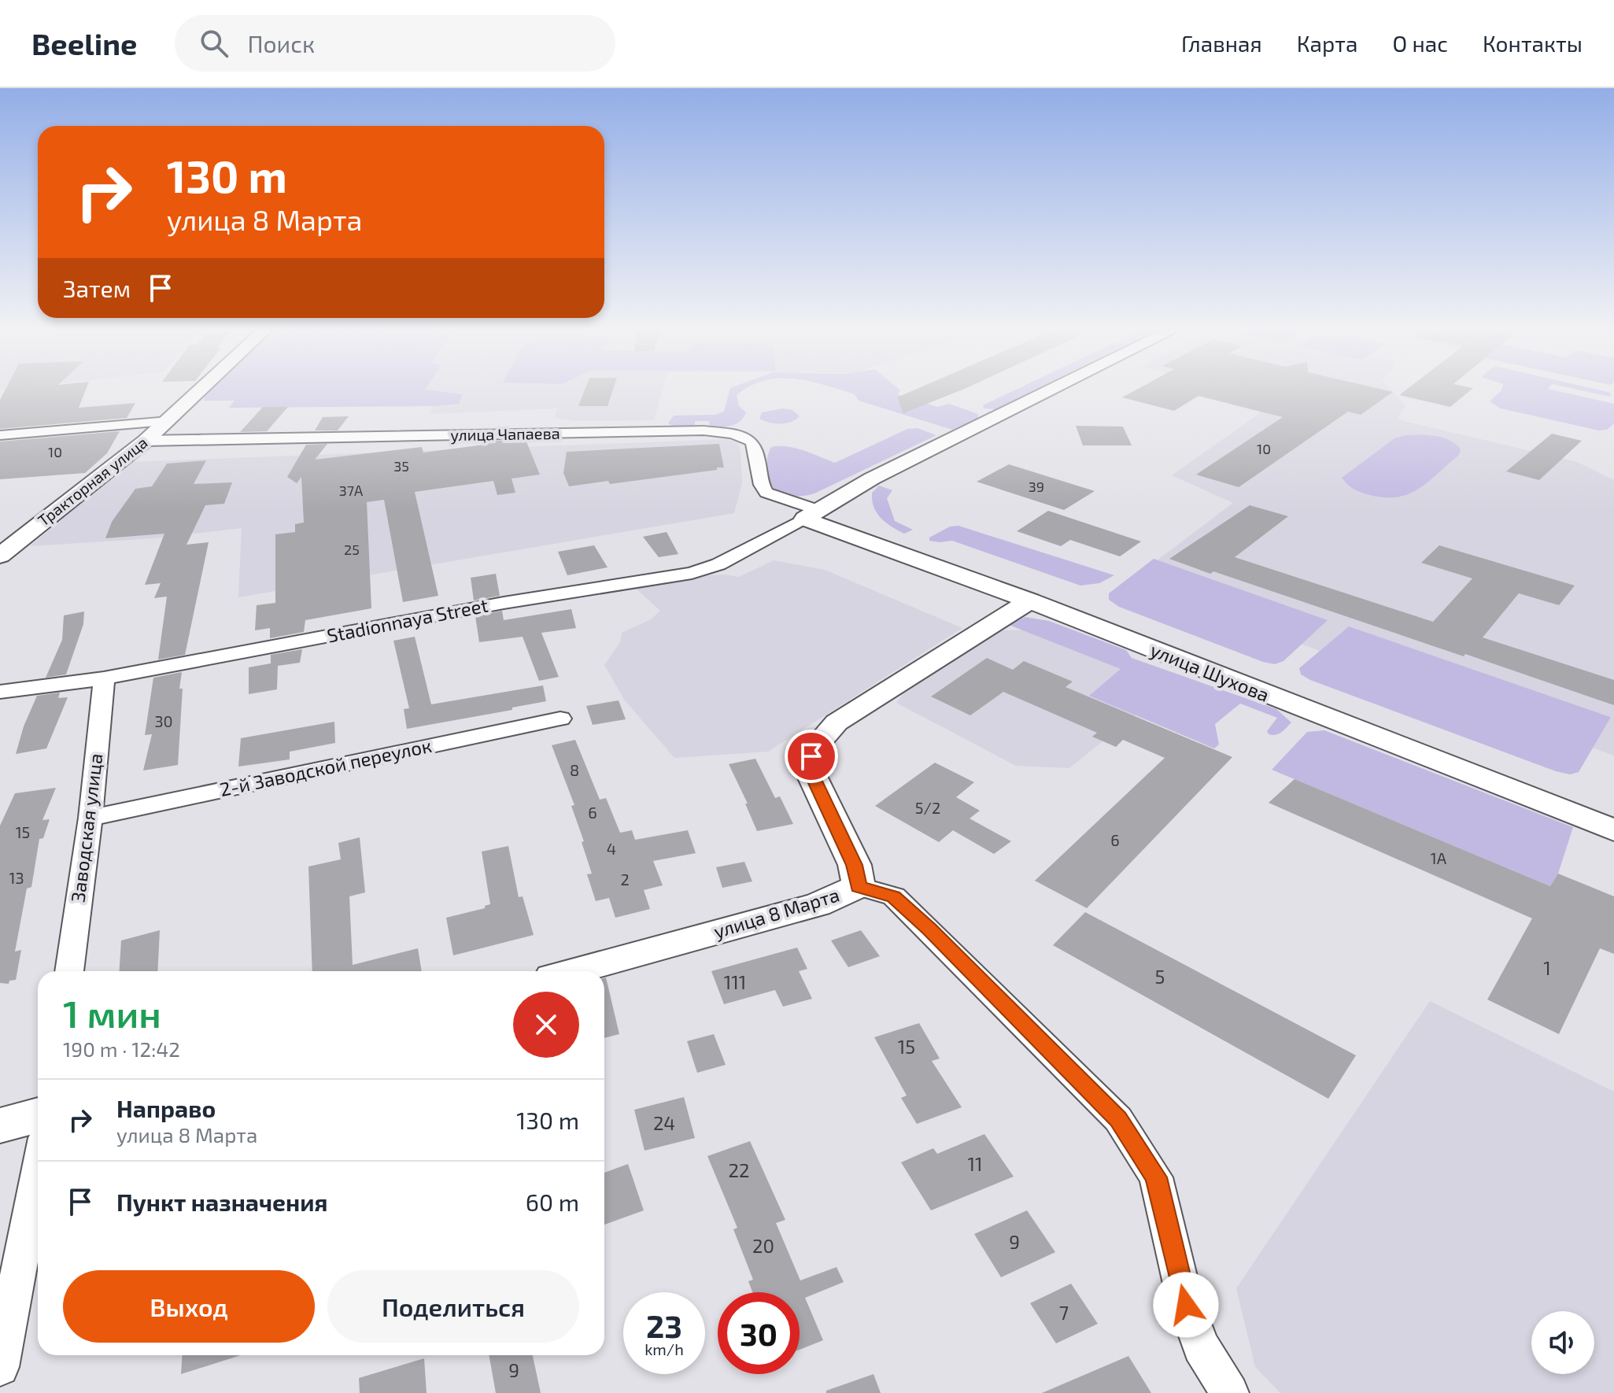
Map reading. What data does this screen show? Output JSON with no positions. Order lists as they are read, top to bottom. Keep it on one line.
{"streets":{"main road":["Тракторная улица","улица Шухова","улица 8 Марта"],"street":["улица Чапаева","Stadionnaya Street","2-й Заводской переулок","Заводская улица"]},"crossings":[["улица Чапаева","Тракторная улица"],["улица Чапаева","Stadionnaya Street"],["улица Чапаева","улица Шухова"],["Stadionnaya Street","улица Шухова"],["Stadionnaya Street","Заводская улица"],["улица Шухова","улица 8 Марта"],["2-й Заводской переулок","Заводская улица"]],"house_numbers":["10","10","35","39","37А","25","30","8","5/2","6","15","6","4","1А","13","2","1","5","111","15","24","11","22","9","20","7","9"],"page":{"header":"Beeline","search":"Поиск","nav":["Главная","Карта","О нас","Контакты"],"turn":["130 m","улица 8 Марта"],"then":"Затем","heading":["1 мин","190 m · 12:42"],"list":[{"name":"Направо","note":"улица 8 Марта","value":"130 m"},{"name":"Пункт назначения","value":"60 m"}],"buttons":["Выход","Поделиться"],"speed":"23 km/h","limit":"30"}}
